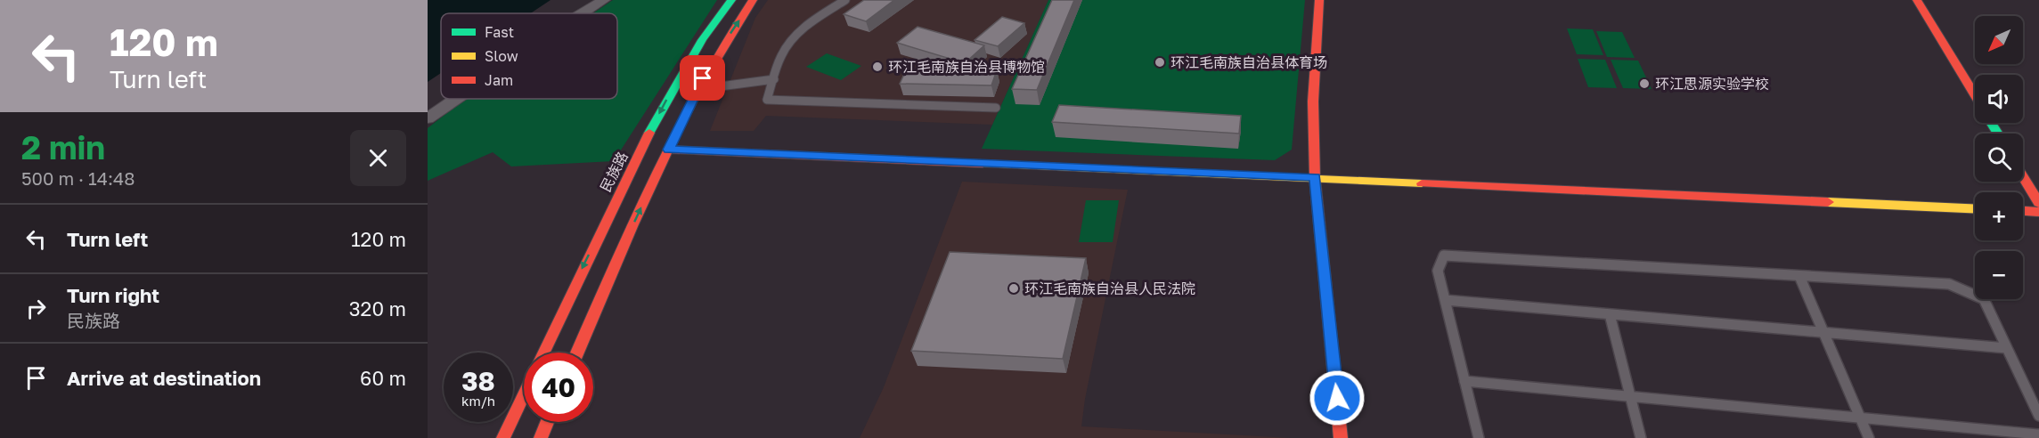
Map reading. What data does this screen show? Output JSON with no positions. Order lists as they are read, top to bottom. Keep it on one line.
{"streets":{"street":["民族路"]},"places":["环江毛南族自治县体育场","环江毛南族自治县博物馆","环江思源实验学校","环江毛南族自治县人民法院"],"legend":["Fast","Slow","Jam"],"north":"bottom left","page":{"turn":["120 m","Turn left"],"map_buttons":["+","−"],"heading":["2 min","500 m · 14:48"],"list":[{"name":"Turn left","value":"120 m"},{"name":"Turn right","note":"民族路","value":"320 m"},{"name":"Arrive at destination","value":"60 m"}],"speed":"38 km/h","limit":"40"}}
